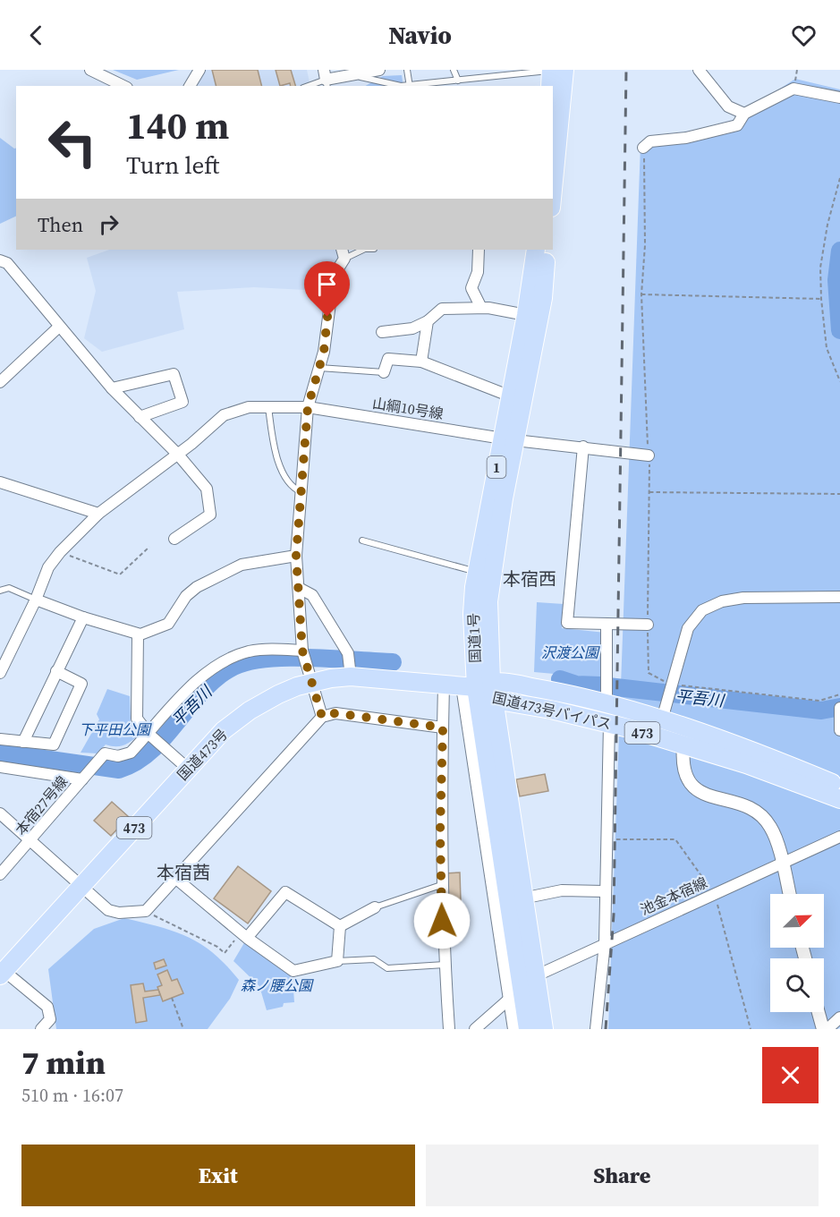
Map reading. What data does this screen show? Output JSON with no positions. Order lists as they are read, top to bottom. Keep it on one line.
{"streets":{"highway":["1","国道1号","国道473号バイパス","473","国道473号"],"street":["山綱10号線","本宿27号線","池金本宿線"]},"crossings":[["山綱10号線","国道1号"],["国道1号","国道473号バイパス"],["国道1号","国道473号"],["国道1号","池金本宿線"],["国道473号バイパス","国道473号"]],"districts":["本宿西","本宿茜"],"water":["平吾川"],"parks":["沢渡公園","下平田公園","森ノ腰公園"],"north":"top right","page":{"header":"Navio","turn":["140 m","Turn left"],"then":"Then","heading":["7 min","510 m · 16:07"],"buttons":["Exit","Share"]}}
